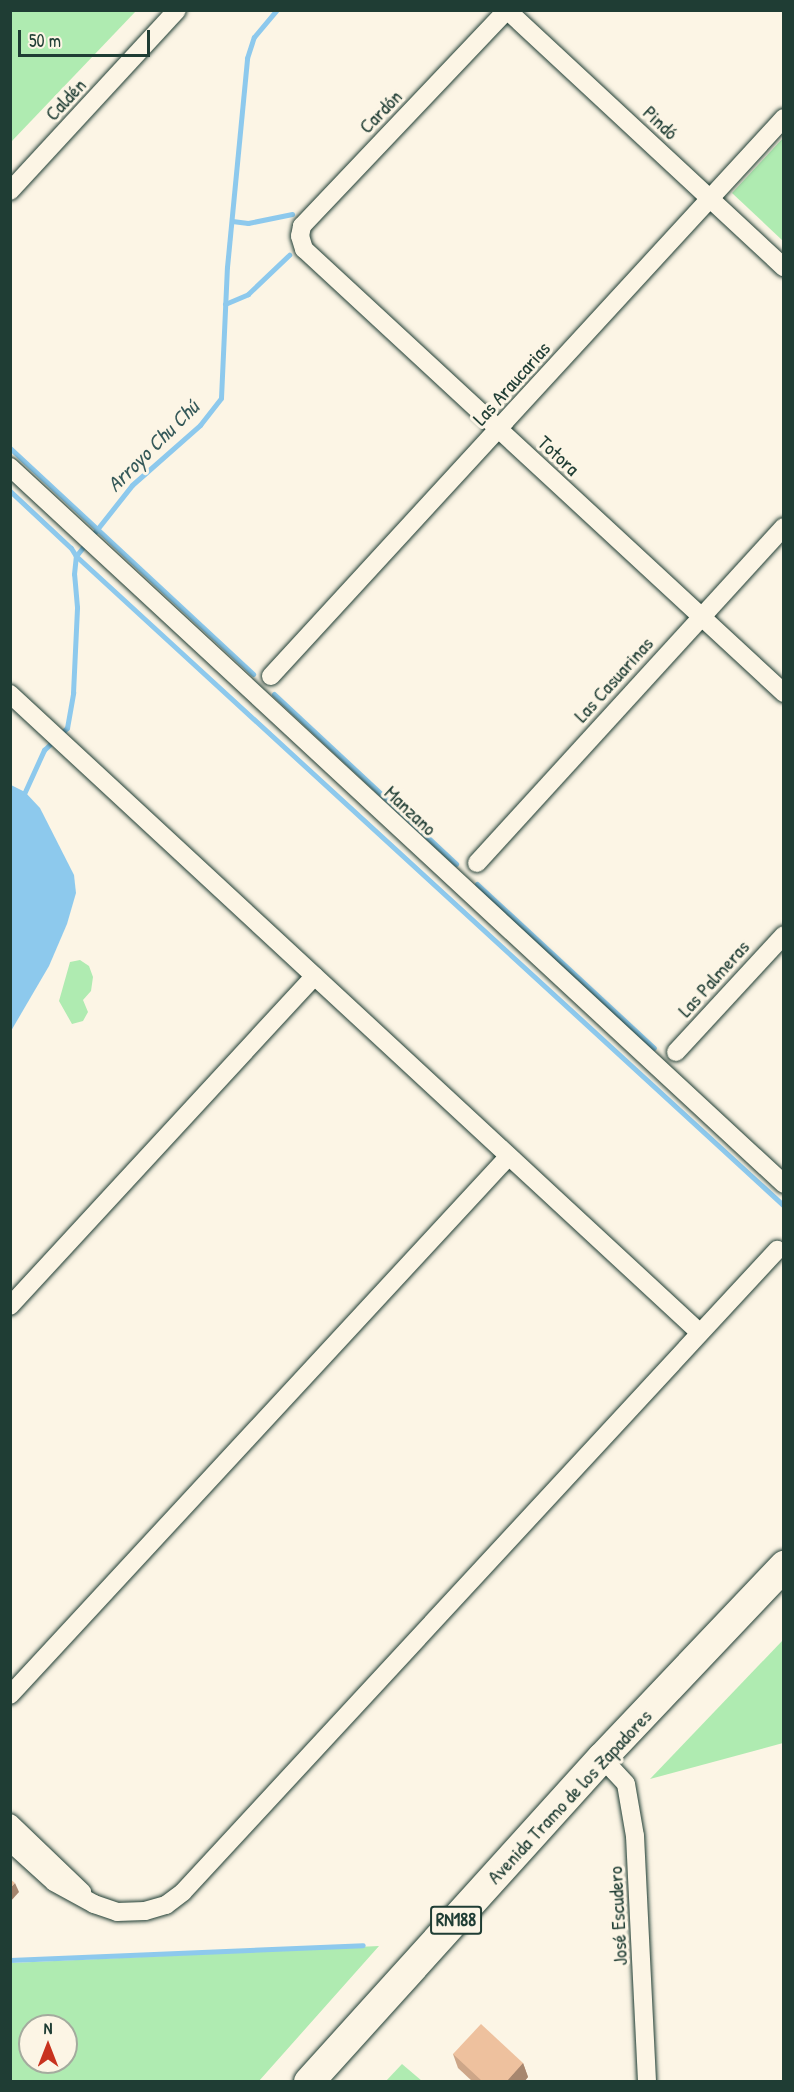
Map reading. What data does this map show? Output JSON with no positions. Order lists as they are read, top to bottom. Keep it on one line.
{"streets":{"highway":["Avenida Tramo de los Zapadores","RN188"],"street":["Caldén","Cardón","Pindó","Las Araucarias","Totora","Las Casuarinas","Manzano","Las Palmeras","José Escudero"]},"crossings":[["Cardón","Pindó"],["Cardón","Totora"],["Pindó","Las Araucarias"],["Las Araucarias","Totora"],["Totora","Las Casuarinas"],["Avenida Tramo de los Zapadores","José Escudero"]],"water":["Arroyo Chu Chú"],"scale_bar":"50 m","north":"top"}
